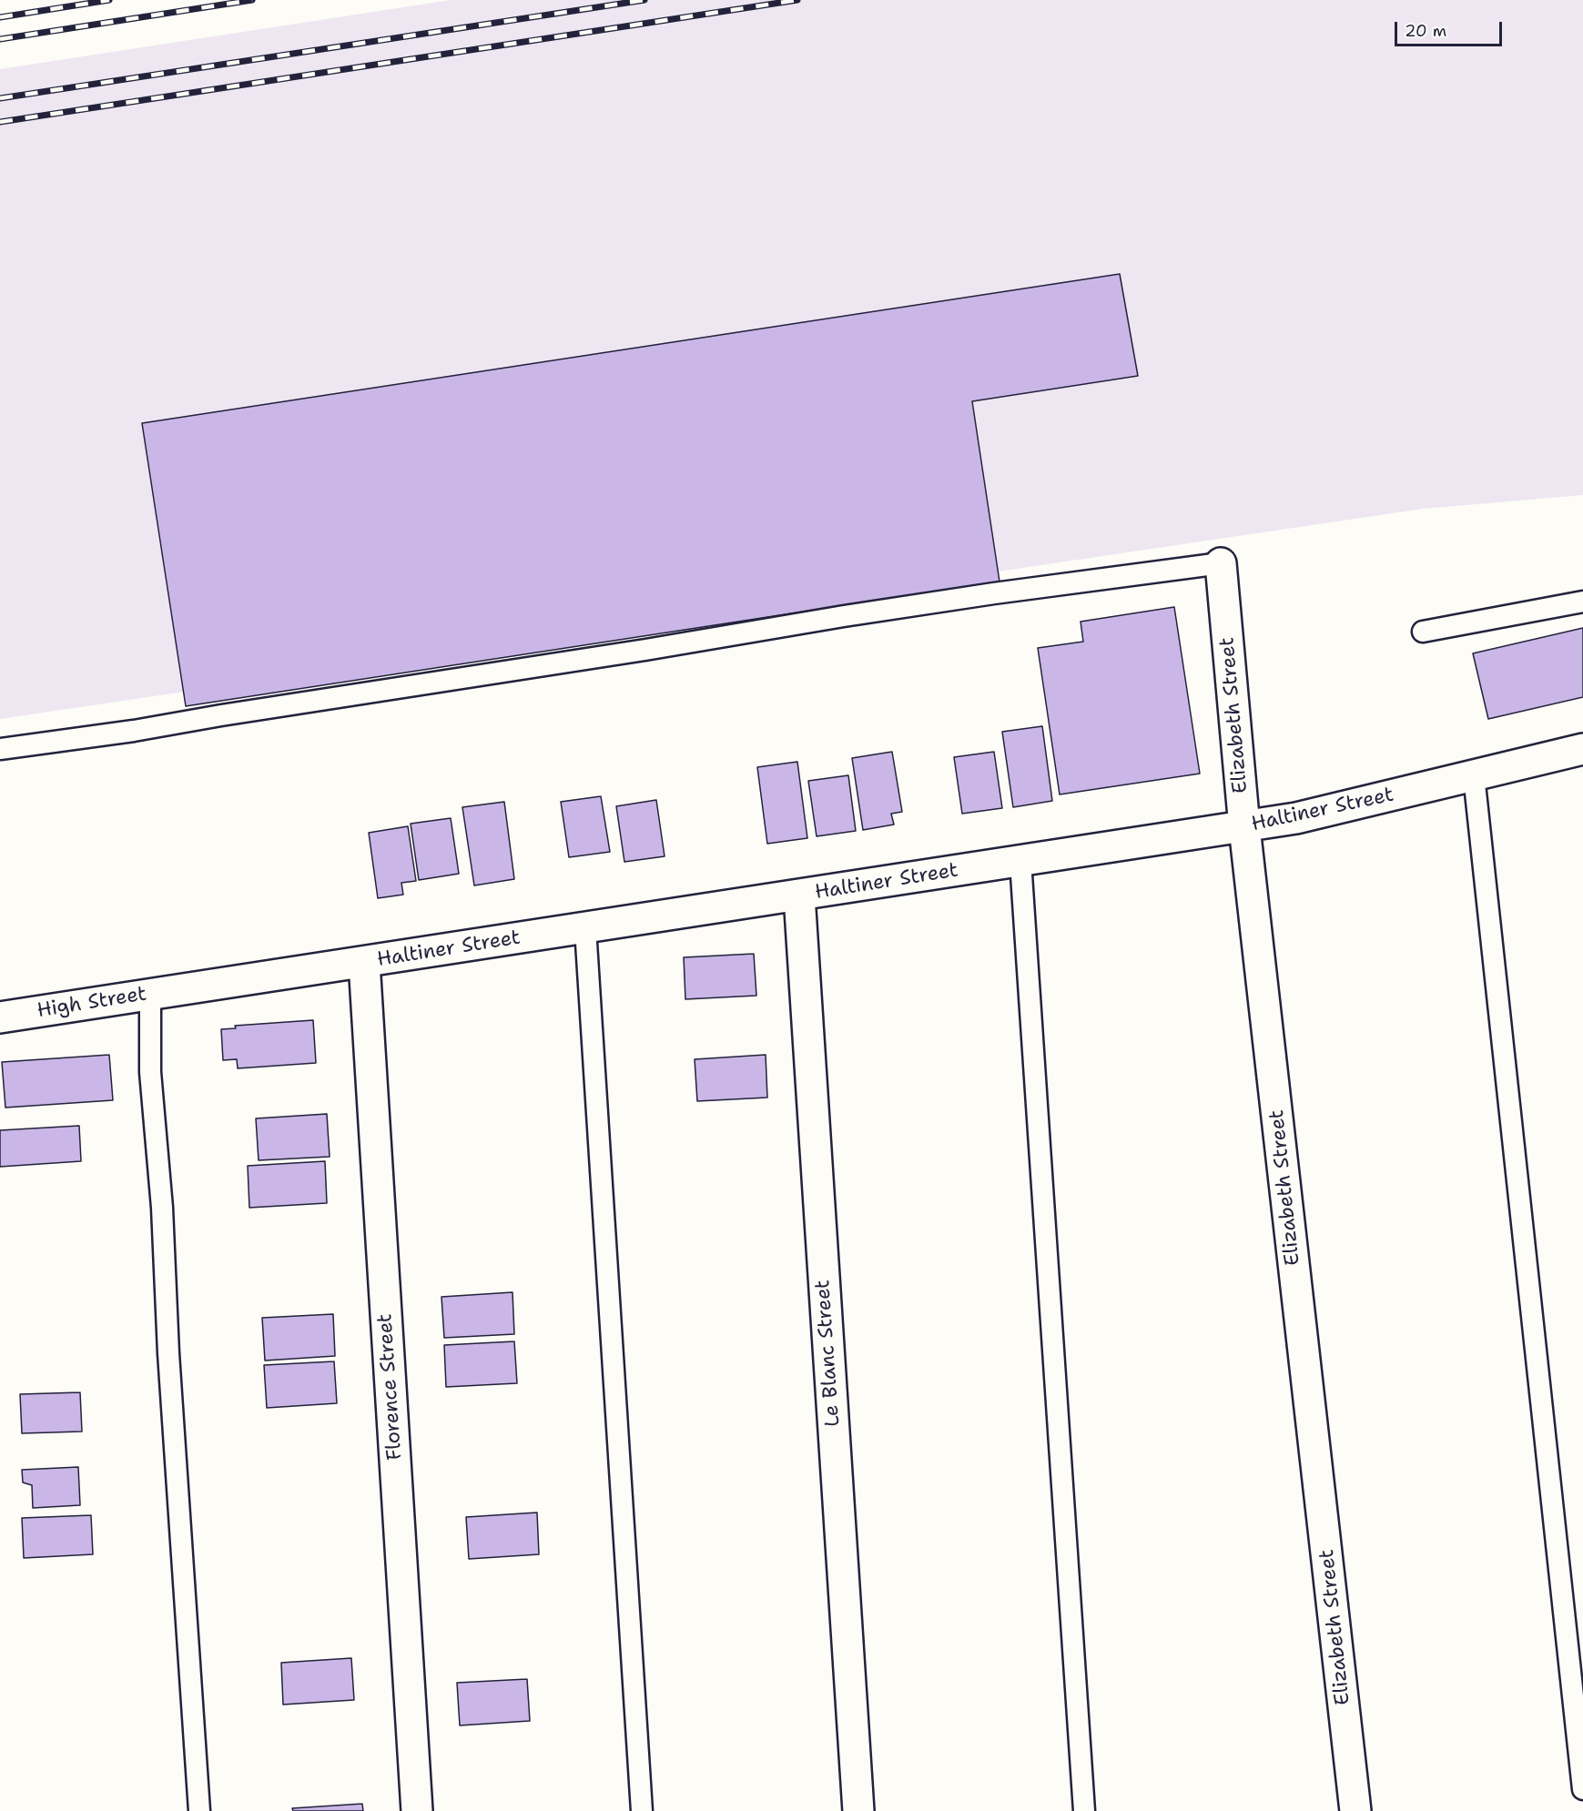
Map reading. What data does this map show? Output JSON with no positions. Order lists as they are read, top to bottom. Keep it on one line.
{"streets":{"street":["Elizabeth Street","Haltiner Street","High Street","Le Blanc Street","Florence Street"]},"crossings":[["Elizabeth Street","Haltiner Street"],["Haltiner Street","High Street"],["Haltiner Street","Le Blanc Street"],["Haltiner Street","Florence Street"]],"scale_bar":"20 m"}
